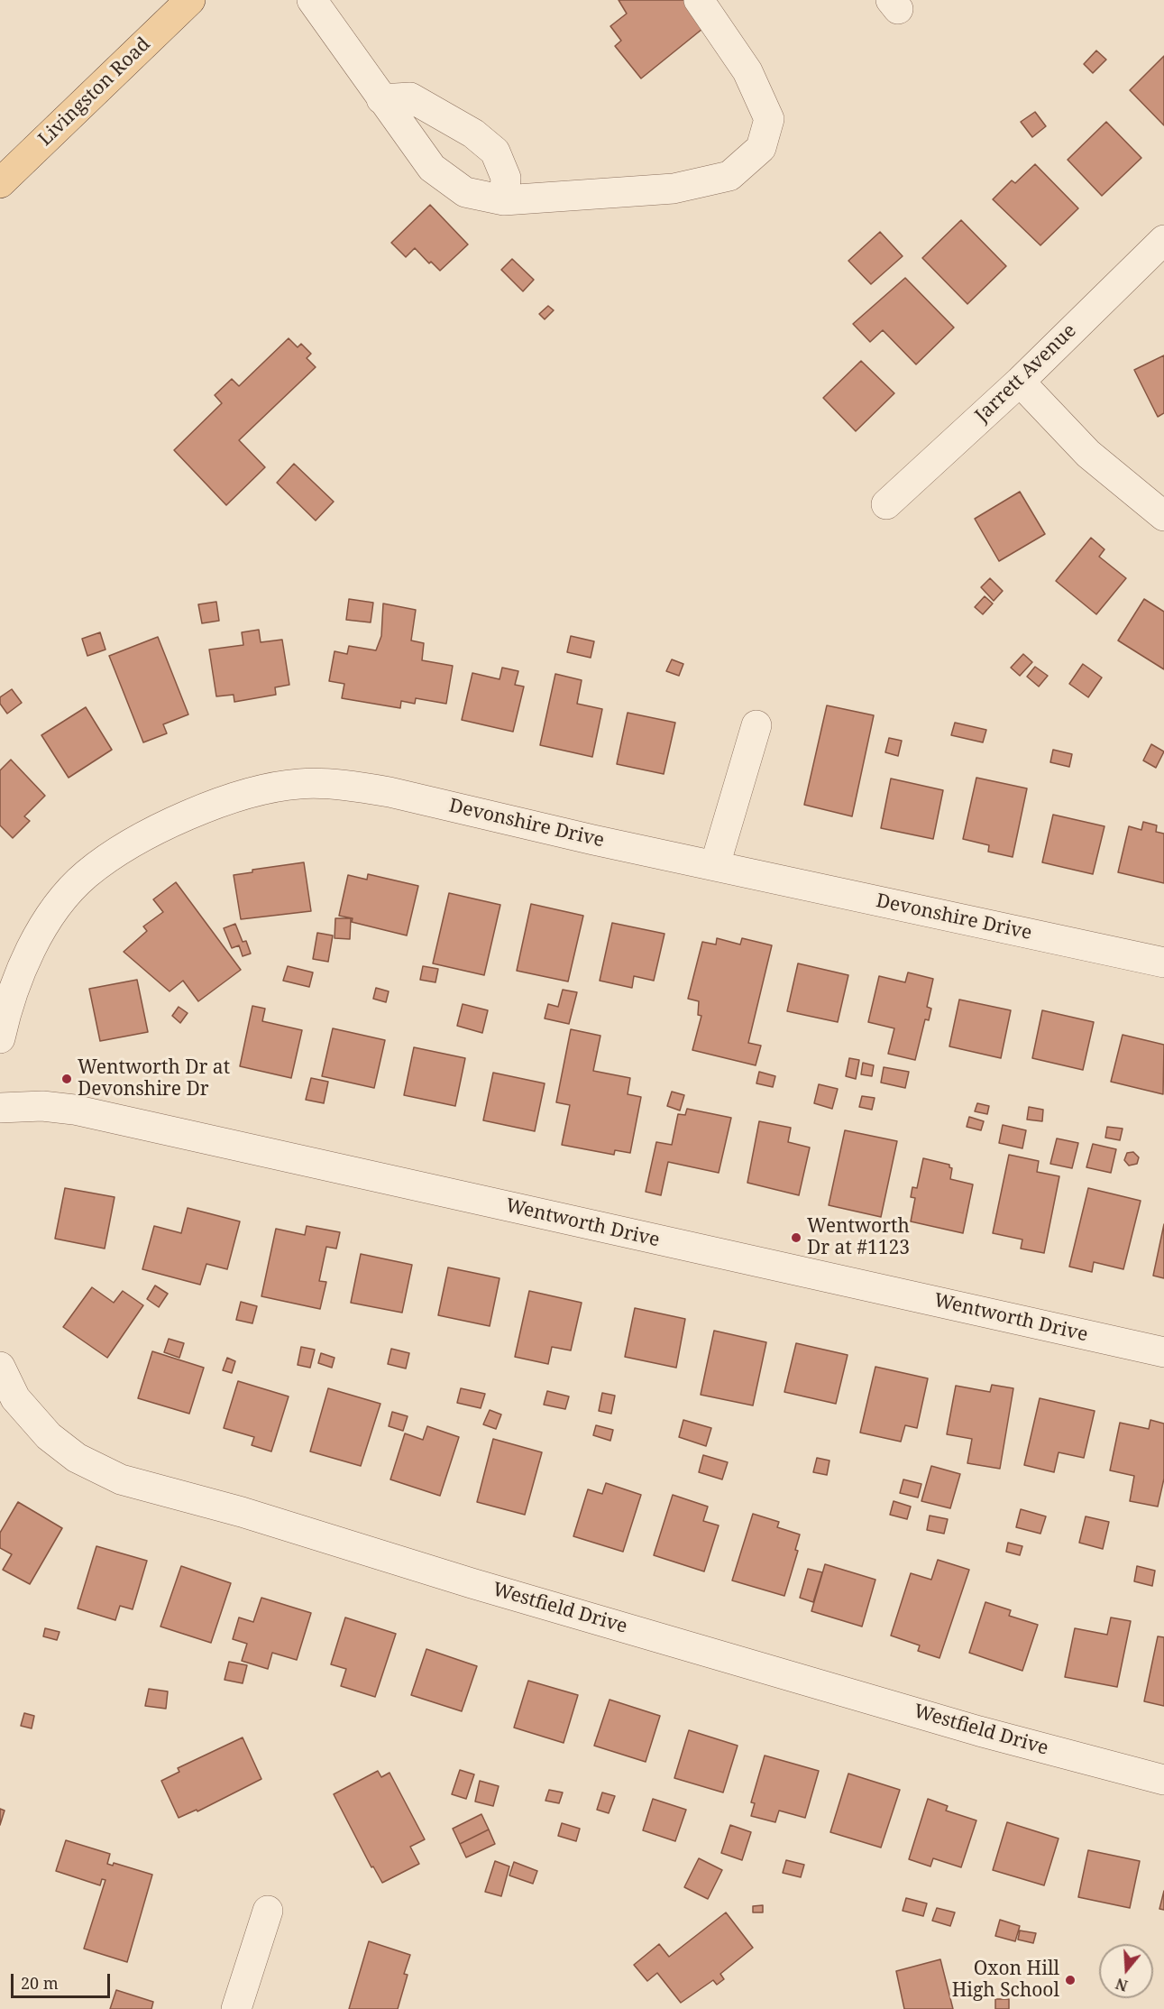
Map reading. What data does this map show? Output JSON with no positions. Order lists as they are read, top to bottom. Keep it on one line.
{"streets":{"main road":["Livingston Road"],"street":["Jarrett Avenue","Devonshire Drive","Wentworth Drive","Westfield Drive"]},"places":["Wentworth Dr at Devonshire Dr","Wentworth Dr at #1123","Oxon Hill High School"],"scale_bar":"20 m","north":"bottom"}
